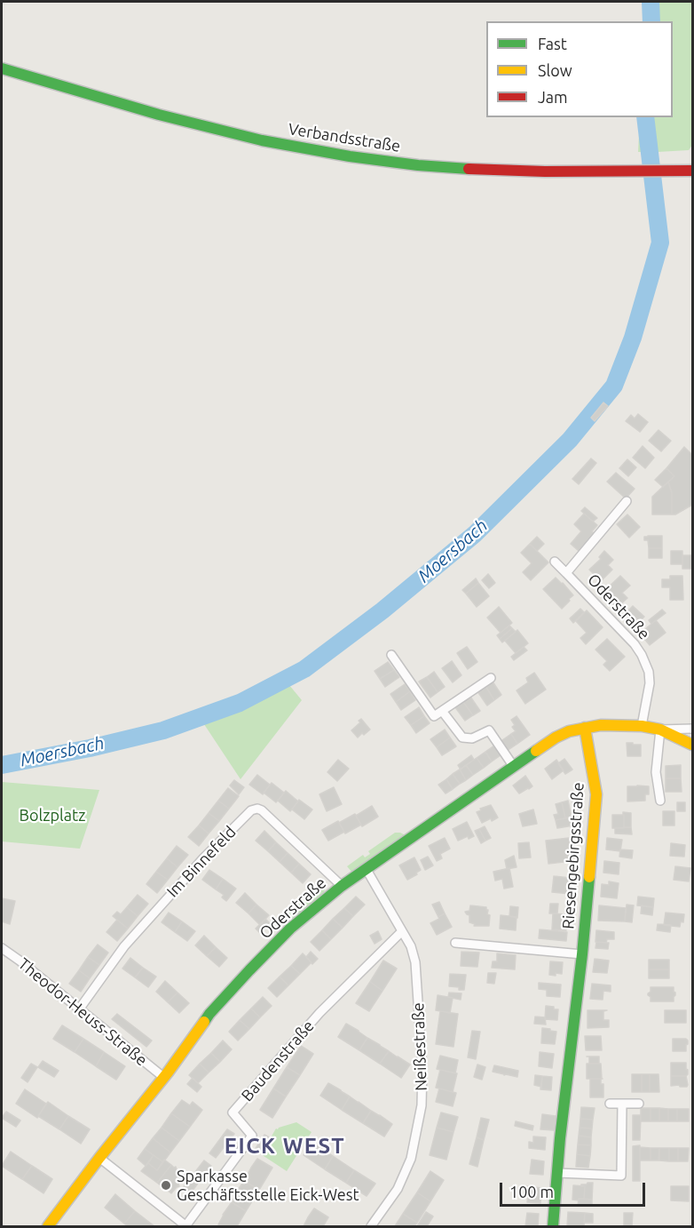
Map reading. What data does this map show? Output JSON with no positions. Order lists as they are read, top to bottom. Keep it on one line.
{"streets":{"street":["Verbandsstraße","Oderstraße","Riesengebirgsstraße","Im Binnefeld","Theodor-Heuss-Straße","Neißestraße","Baudenstraße"]},"crossings":[["Oderstraße","Riesengebirgsstraße"],["Oderstraße","Im Binnefeld"],["Oderstraße","Theodor-Heuss-Straße"],["Oderstraße","Neißestraße"],["Im Binnefeld","Theodor-Heuss-Straße"],["Neißestraße","Baudenstraße"]],"districts":["EICK WEST"],"water":["Moersbach"],"parks":["Bolzplatz"],"places":["Sparkasse Geschäftsstelle Eick-West"],"legend":["Fast","Slow","Jam"],"scale_bar":"100 m"}
